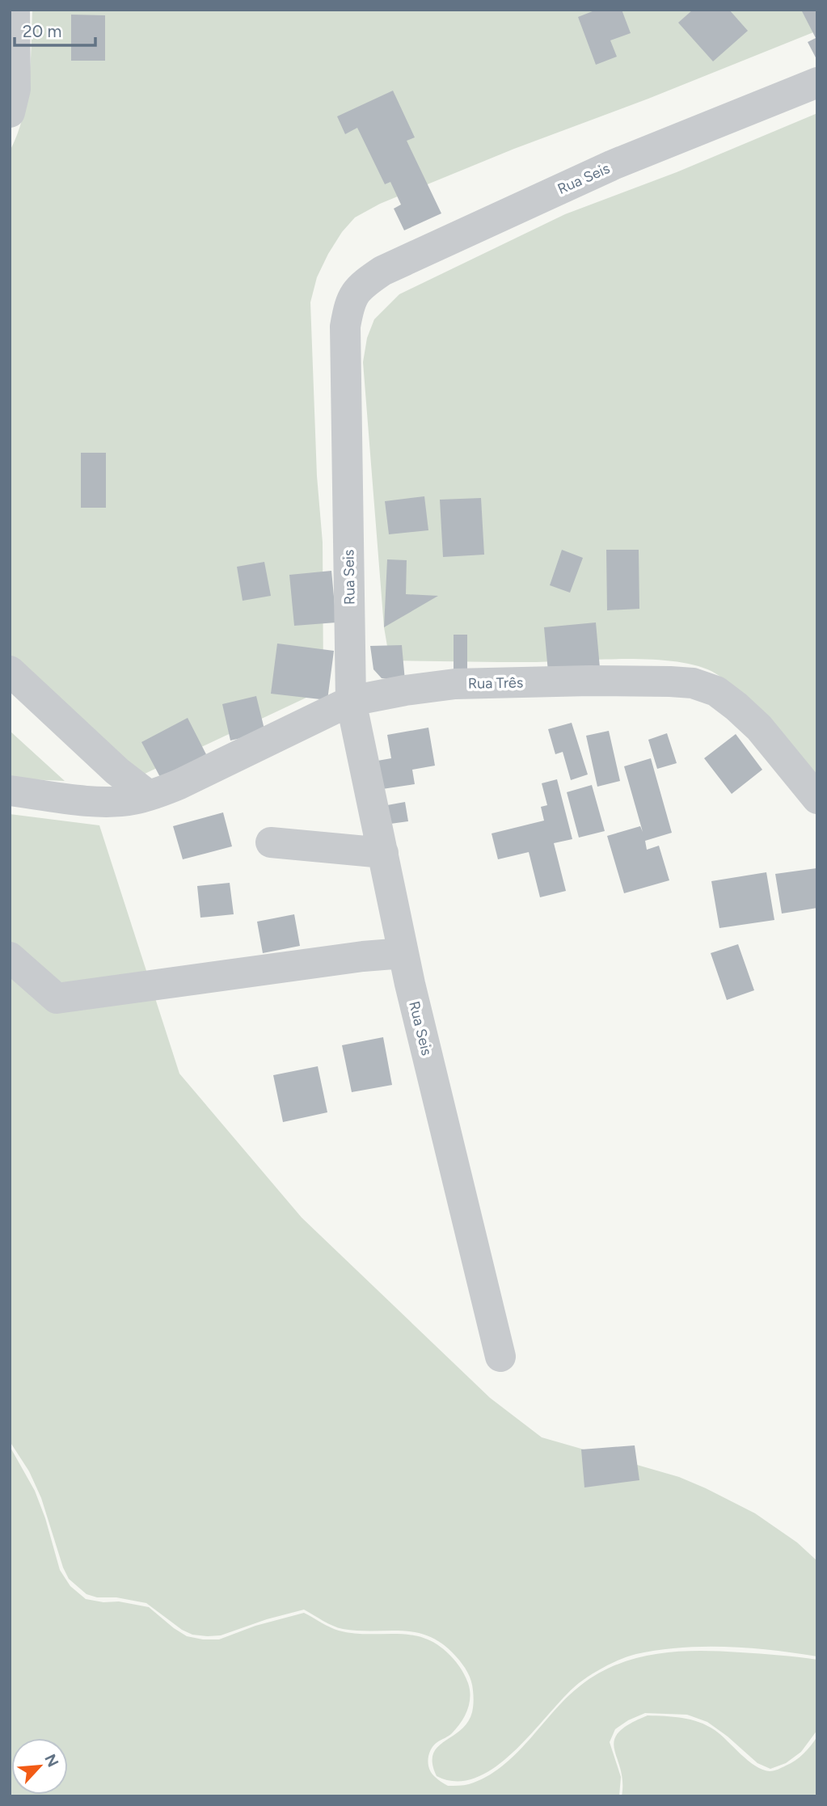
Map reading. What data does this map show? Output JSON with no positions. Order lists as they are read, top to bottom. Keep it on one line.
{"streets":{"street":["Rua Seis","Rua Três"]},"crossings":[["Rua Seis","Rua Três"]],"scale_bar":"20 m","north":"top right"}
